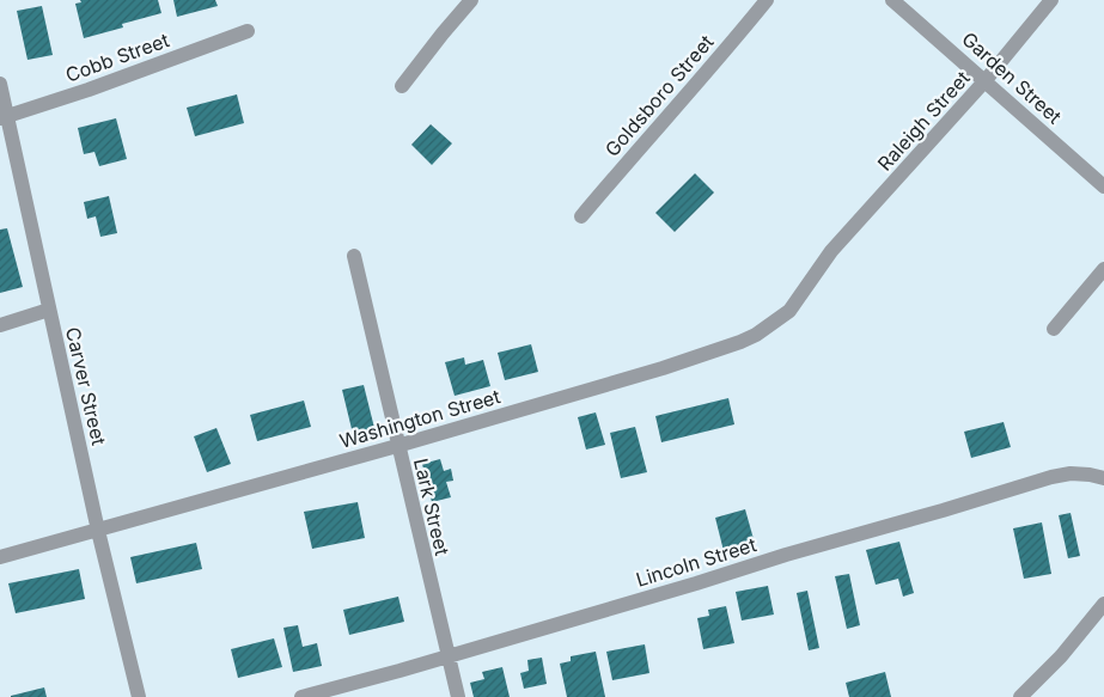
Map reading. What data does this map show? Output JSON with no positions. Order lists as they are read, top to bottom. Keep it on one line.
{"streets":{"street":["Cobb Street","Garden Street","Goldsboro Street","Raleigh Street","Carver Street","Washington Street","Lark Street","Lincoln Street"]},"crossings":[["Cobb Street","Carver Street"],["Garden Street","Raleigh Street"],["Raleigh Street","Washington Street"],["Carver Street","Washington Street"],["Washington Street","Lark Street"],["Lark Street","Lincoln Street"]]}
